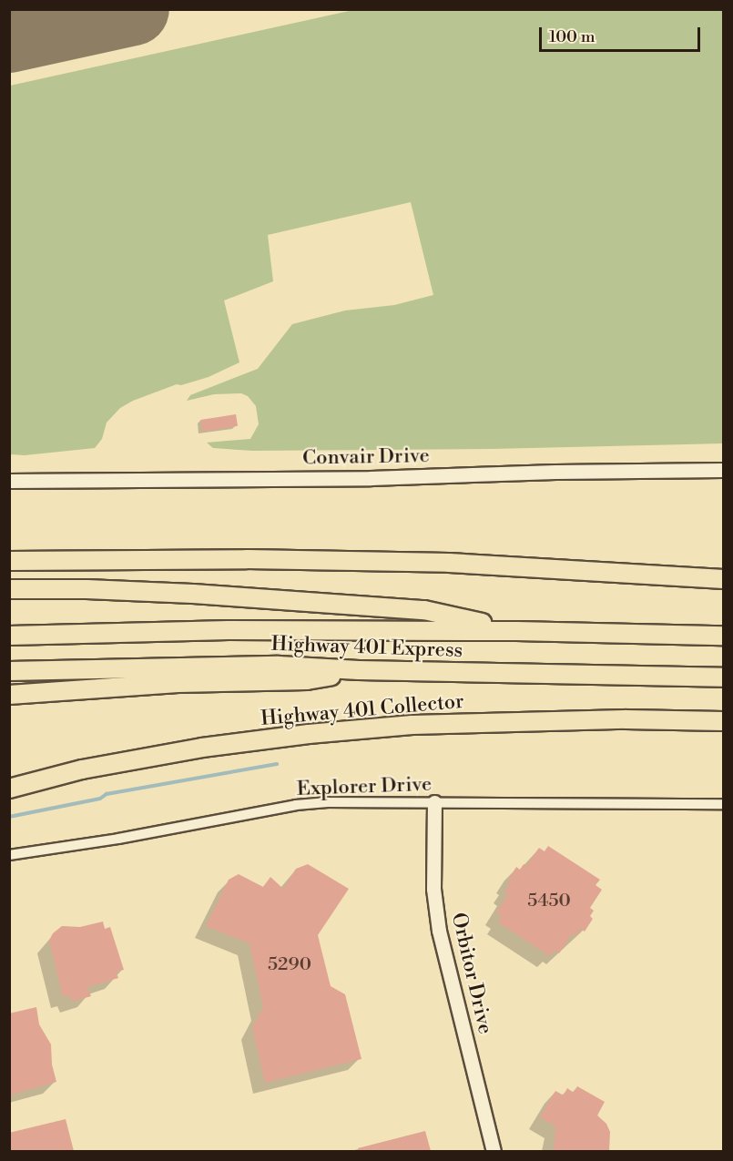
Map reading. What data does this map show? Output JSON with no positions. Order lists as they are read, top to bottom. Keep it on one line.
{"streets":{"highway":["Highway 401 Express","Highway 401 Collector"],"street":["Convair Drive","Explorer Drive","Orbitor Drive"]},"crossings":[["Explorer Drive","Orbitor Drive"]],"house_numbers":["5450","5290"],"scale_bar":"100 m"}
